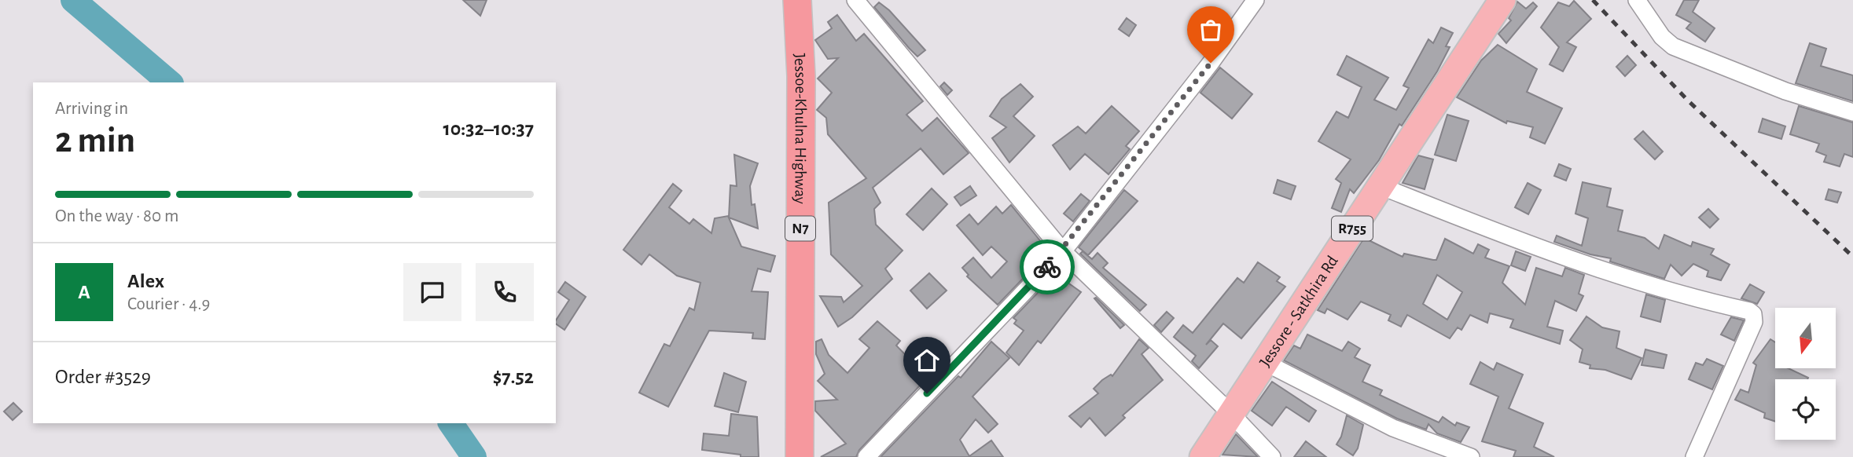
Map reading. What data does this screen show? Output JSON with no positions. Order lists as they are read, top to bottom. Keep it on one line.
{"streets":{"highway":["Jessoe-Khulna Highway","N7"],"main road":["R755","Jessore - Satkhira Rd"]},"north":"bottom","page":{"heading":["2 min","Arriving in","10:32–10:37"],"panel":["Alex","Courier · 4.9","Order #3529","$7.52"],"bar":"On the way · 80 m","round":"A"}}
